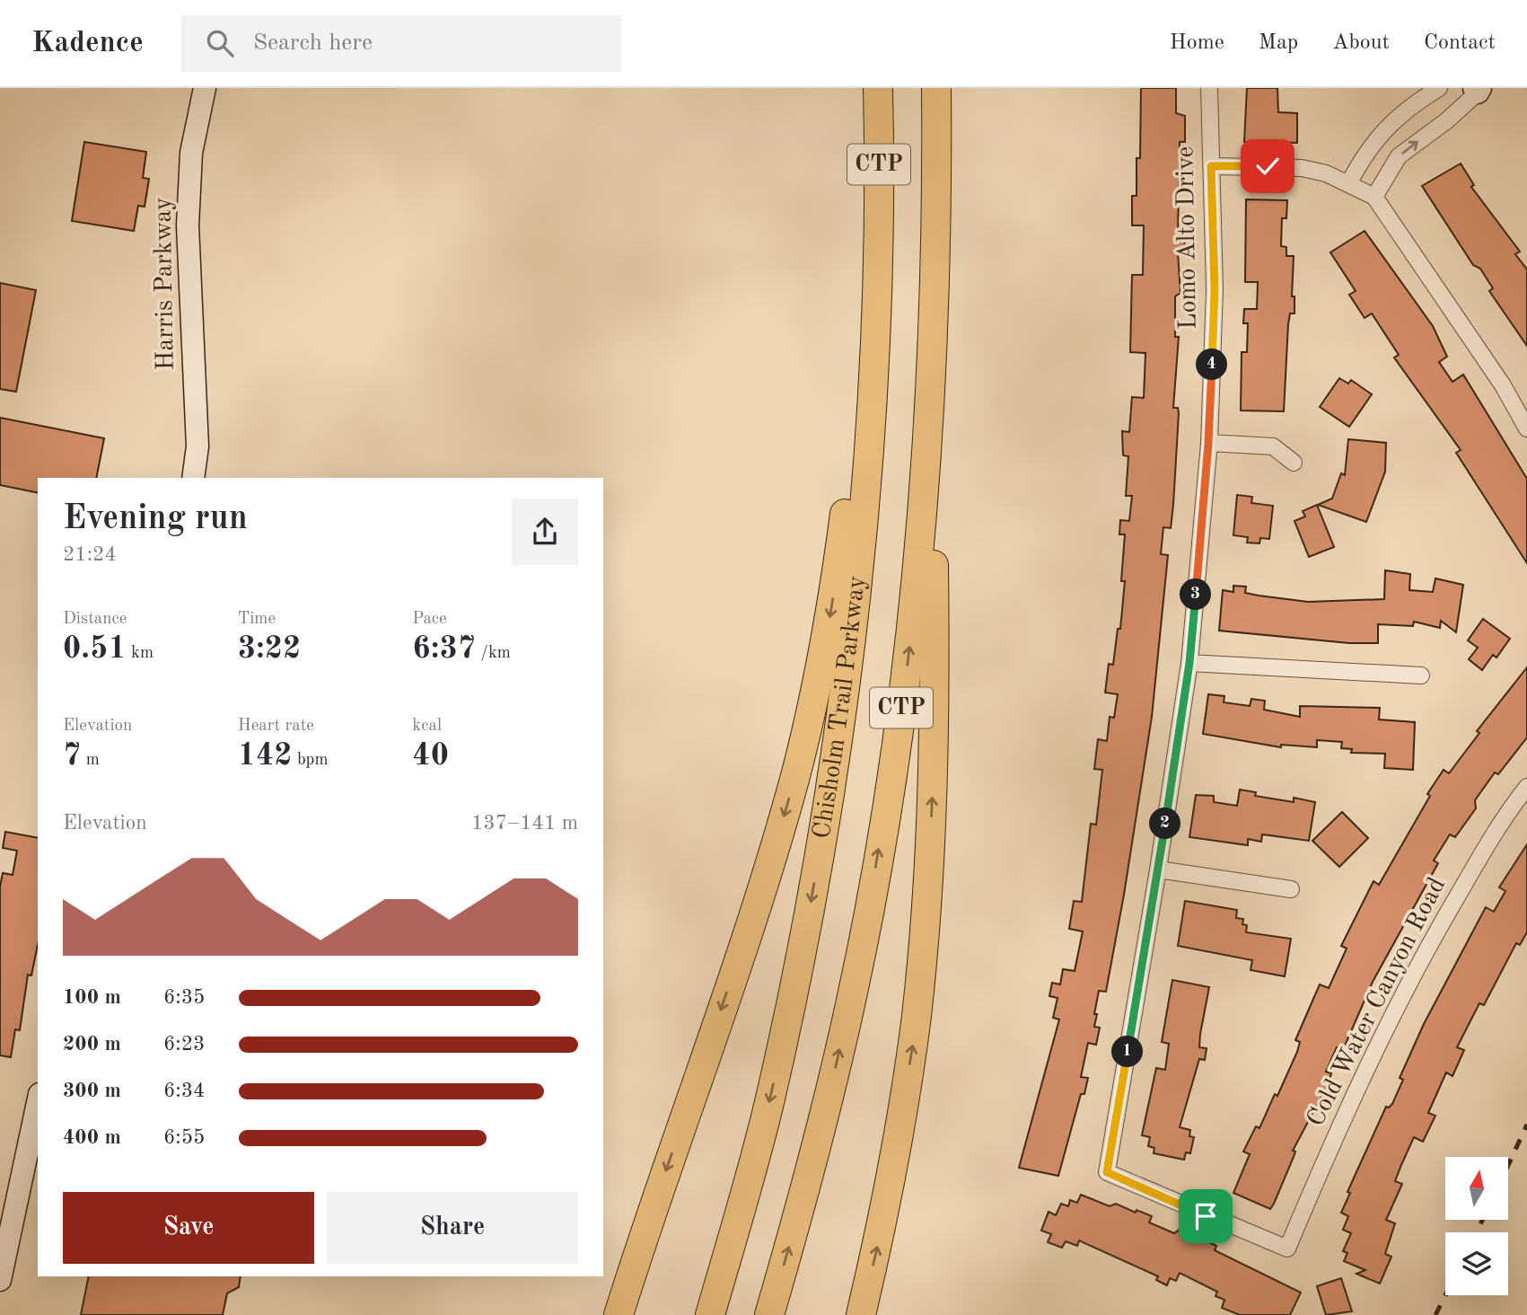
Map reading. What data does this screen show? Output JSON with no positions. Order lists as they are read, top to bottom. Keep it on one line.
{"streets":{"highway":["CTP","Chisholm Trail Parkway"],"street":["Lomo Alto Drive","Harris Parkway","Cold Water Canyon Road"]},"crossings":[["Lomo Alto Drive","Cold Water Canyon Road"]],"north":"top","page":{"header":"Kadence","search":"Search here","nav":["Home","Map","About","Contact"],"pins":["4","3","2","1"],"heading":["Evening run","21:24"],"stats":[["Distance","0.51 km"],["Time","3:22"],["Pace","6:37 /km"],["Elevation","7 m"],["Heart rate","142 bpm"],["kcal","40"]],"chart":["Elevation","137–141 m"],"list":[{"name":"100 m","note":"6:35"},{"name":"200 m","note":"6:23"},{"name":"300 m","note":"6:34"},{"name":"400 m","note":"6:55"}],"buttons":["Save","Share"]}}
